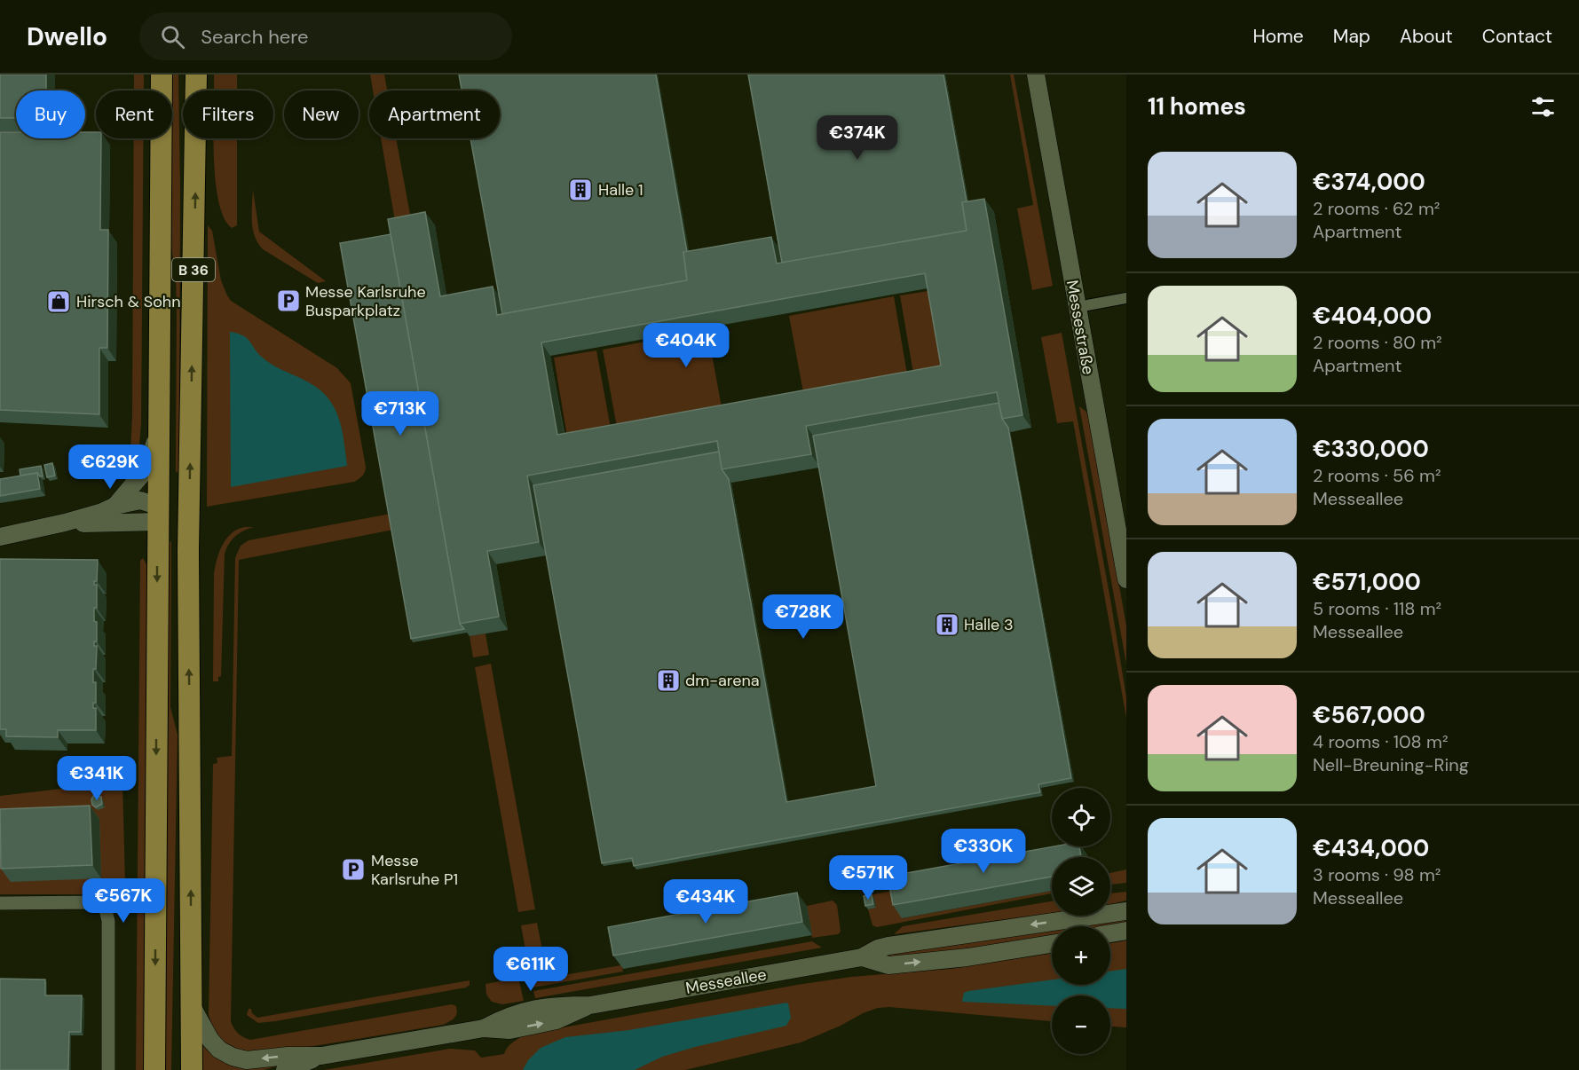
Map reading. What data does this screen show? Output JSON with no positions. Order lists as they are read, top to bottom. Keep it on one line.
{"streets":{"main road":["B 36"],"street":["Messestraße","Messeallee"]},"crossings":[["B 36","Messeallee"]],"places":{"building":["Halle 1","Halle 3","dm-arena"],"parking":["Messe Karlsruhe Busparkplatz","Messe Karlsruhe P1"],"shop":["Hirsch & Sohn"]},"page":{"header":"Dwello","search":"Search here","nav":["Home","Map","About","Contact"],"heading":"11 homes","chip":["Buy","Rent","Filters","New","Apartment"],"price":["€374K","€404K","€713K","€629K","€728K","€341K","€330K","€571K","€567K","€434K","€611K"],"list":[{"name":"€374,000","note":"2 rooms · 62 m² · Apartment"},{"name":"€404,000","note":"2 rooms · 80 m² · Apartment"},{"name":"€330,000","note":"2 rooms · 56 m² · Messeallee"},{"name":"€571,000","note":"5 rooms · 118 m² · Messeallee"},{"name":"€567,000","note":"4 rooms · 108 m² · Nell-Breuning-Ring"},{"name":"€434,000","note":"3 rooms · 98 m² · Messeallee"}],"map_buttons":["+","−"]}}
